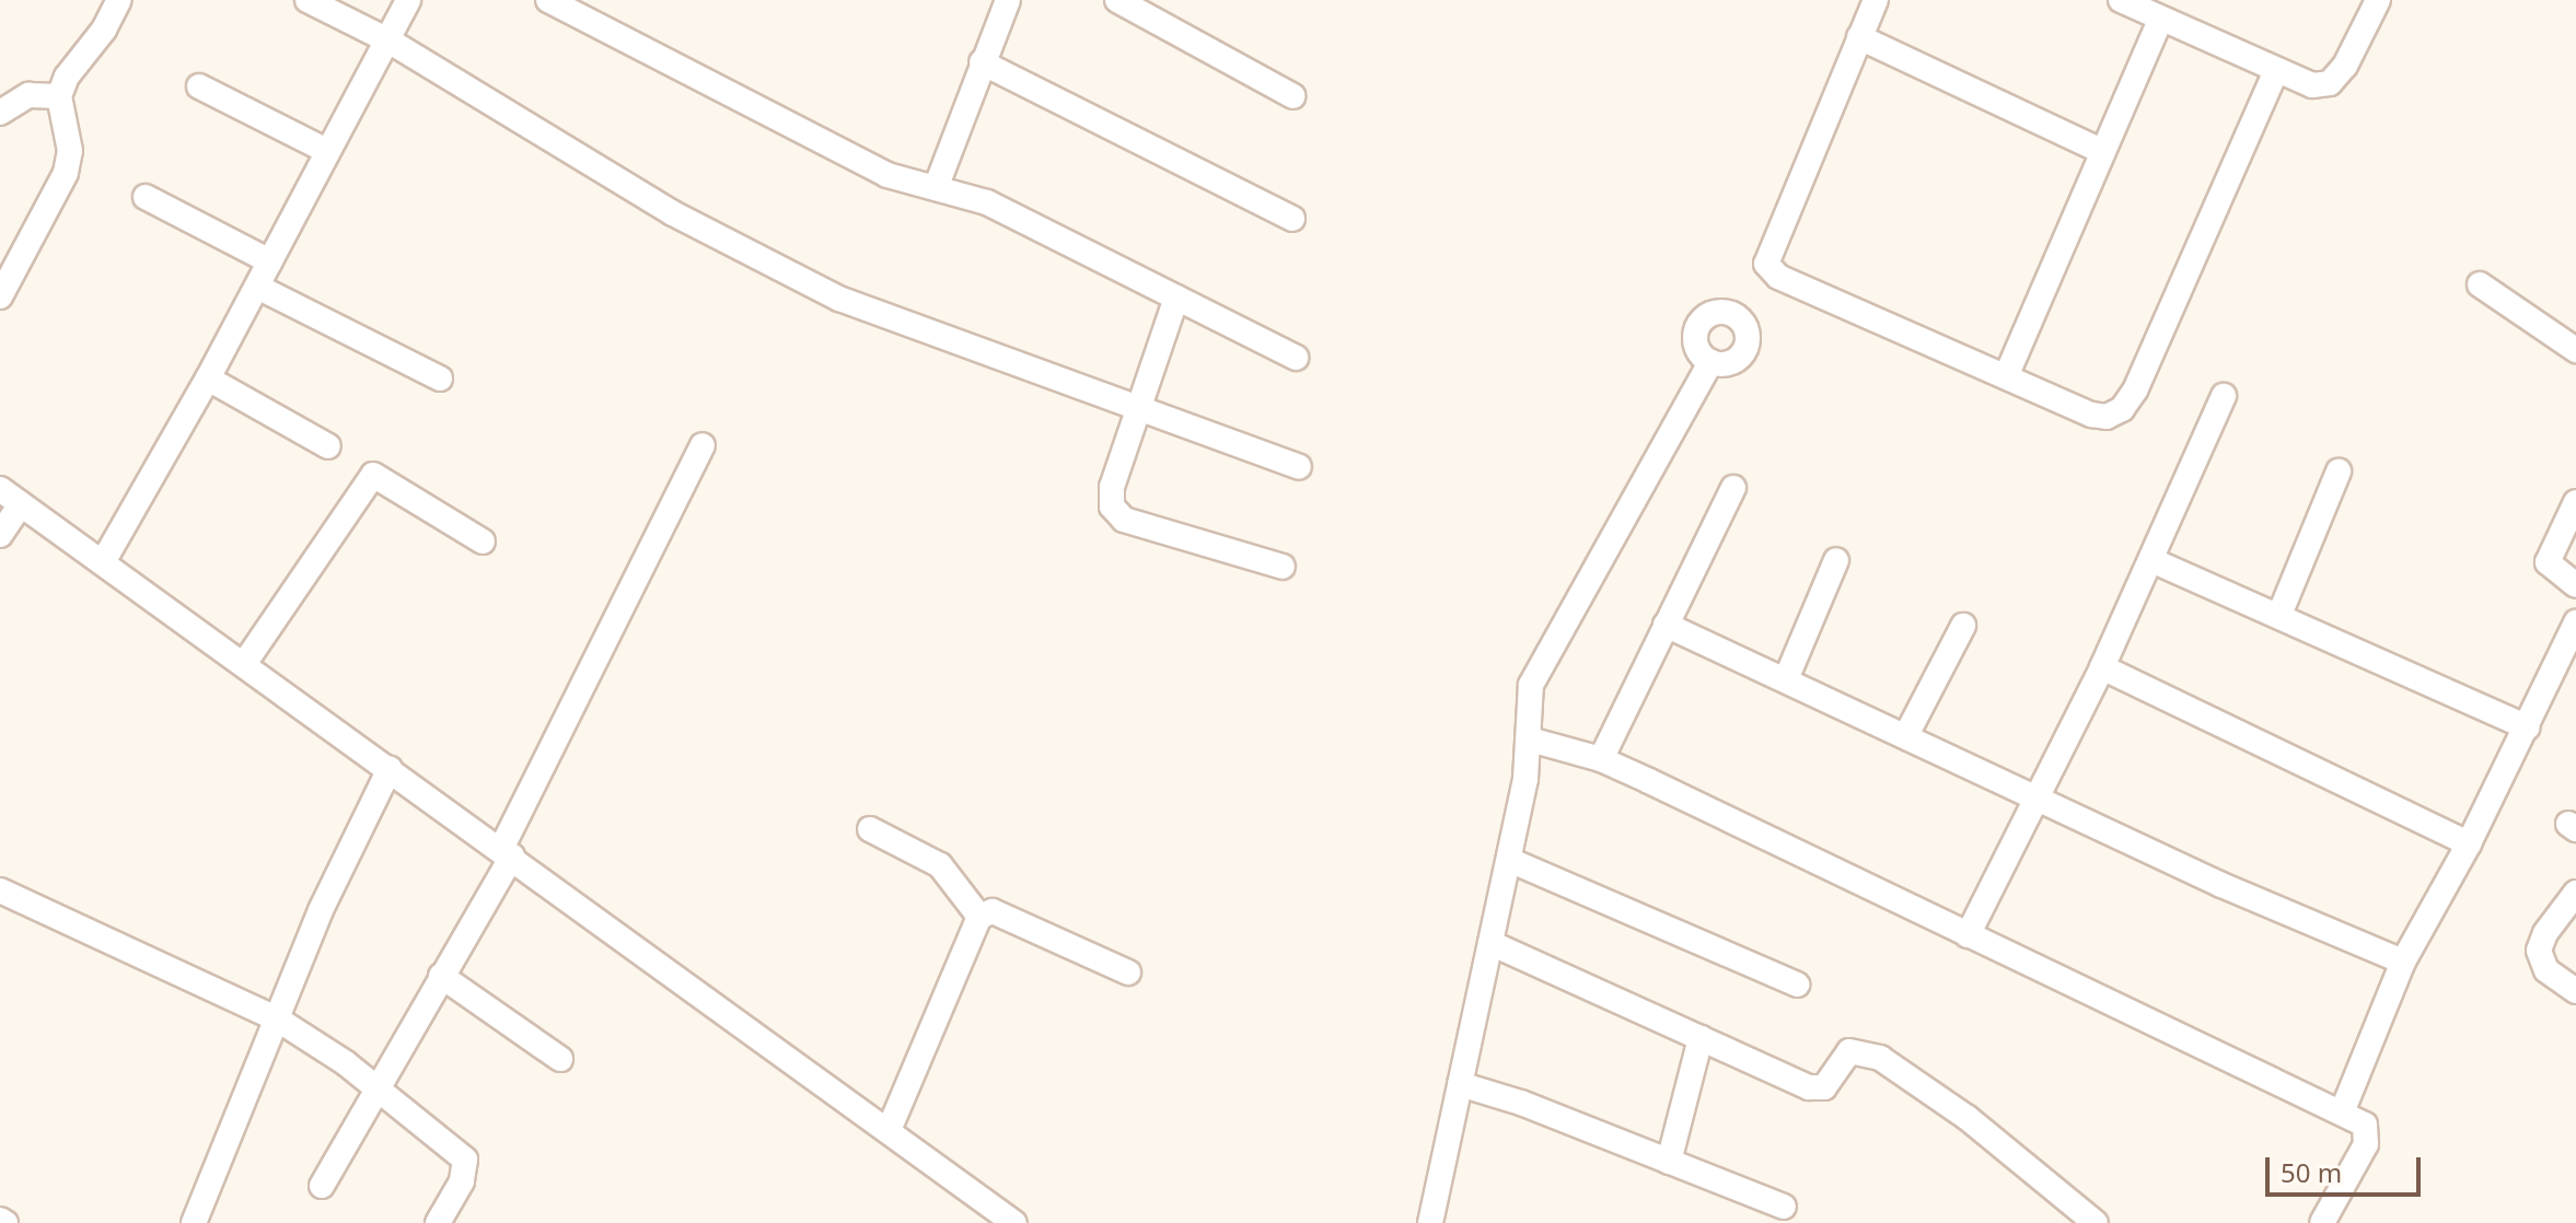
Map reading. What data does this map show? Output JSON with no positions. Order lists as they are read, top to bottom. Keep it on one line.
{"scale_bar":"50 m"}
